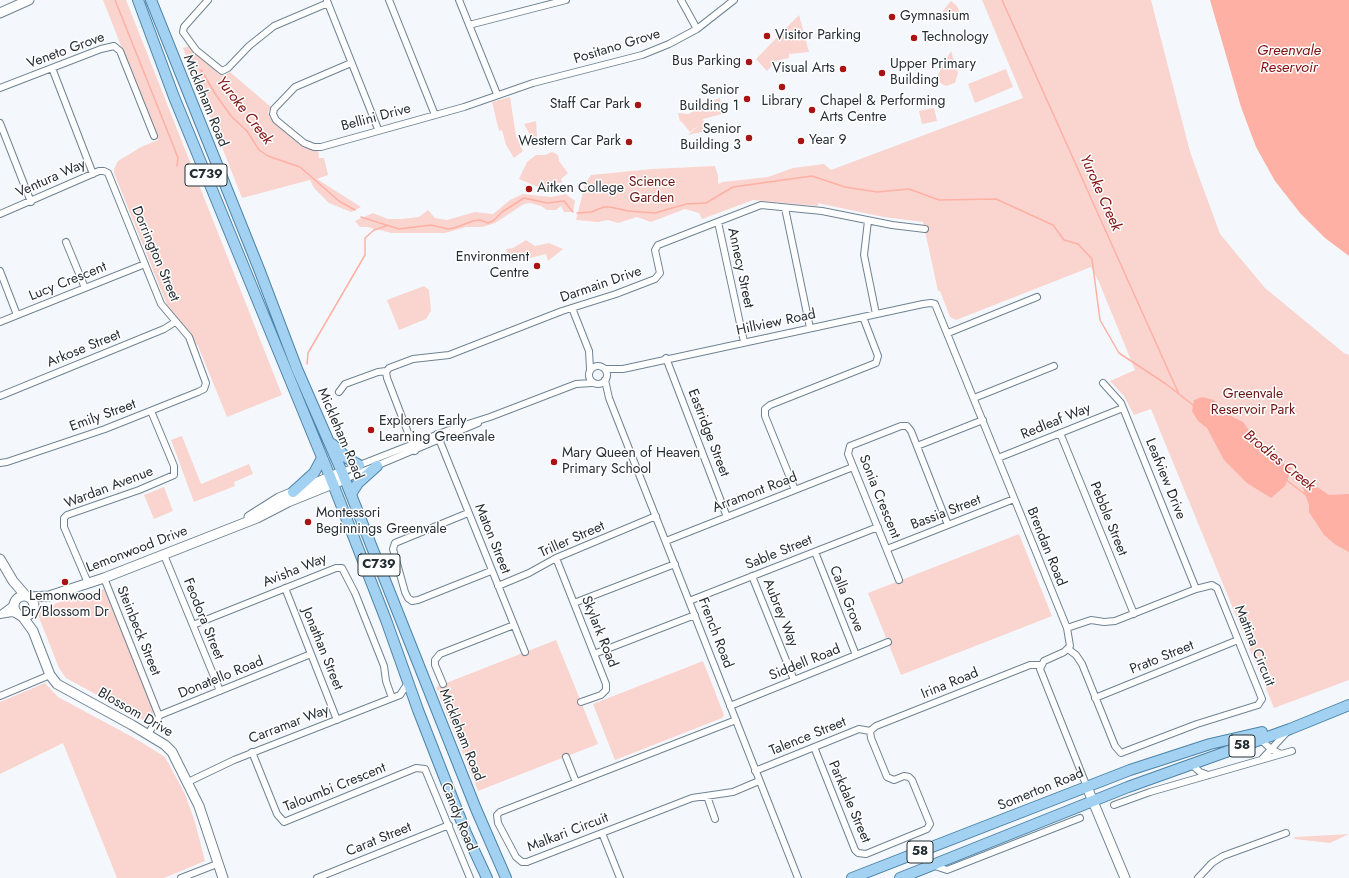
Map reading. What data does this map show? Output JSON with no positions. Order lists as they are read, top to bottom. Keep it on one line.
{"streets":{"main road":["Mickleham Road","C739","58","Somerton Road"],"street":["Positano Grove","Veneto Grove","Bellini Drive","Ventura Way","Dorrington Street","Annecy Street","Lucy Crescent","Darmain Drive","Hillview Road","Arkose Street","Emily Street","Redleaf Way","Eastridge Street","Leafview Drive","Wardan Avenue","Arramont Road","Sonia Crescent","Bassia Street","Pebble Street","Maton Street","Triller Street","Brendan Road","Lemonwood Drive","Sable Street","Avisha Way","Calla Grove","Aubrey Way","Feodora Street","Steinbeck Street","Skylark Road","French Road","Mattina Circuit","Jonathan Street","Prato Street","Siddell Road","Donatello Road","Irina Road","Blossom Drive","Carramar Way","Talence Street","Taloumbi Crescent","Parkdale Street","Candy Road","Malkari Circuit","Carat Street"]},"crossings":[["Positano Grove","Bellini Drive"],["Mickleham Road","Lemonwood Drive"],["Ventura Way","Dorrington Street"],["Dorrington Street","Lucy Crescent"],["Dorrington Street","Arkose Street"],["Dorrington Street","Emily Street"],["Annecy Street","Darmain Drive"],["Annecy Street","Hillview Road"],["Hillview Road","Eastridge Street"],["Hillview Road","Brendan Road"],["Hillview Road","French Road"],["Emily Street","Wardan Avenue"],["Redleaf Way","Leafview Drive"],["Redleaf Way","Pebble Street"],["Redleaf Way","Brendan Road"],["Eastridge Street","Arramont Road"],["Leafview Drive","Mattina Circuit"],["Wardan Avenue","Lemonwood Drive"],["Arramont Road","Sonia Crescent"],["Arramont Road","French Road"],["Sonia Crescent","Bassia Street"],["Sonia Crescent","Sable Street"],["Bassia Street","Brendan Road"],["Pebble Street","Mattina Circuit"],["Maton Street","Triller Street"],["Triller Street","Skylark Road"],["Triller Street","French Road"],["Brendan Road","Mattina Circuit"],["Lemonwood Drive","Feodora Street"],["Lemonwood Drive","Steinbeck Street"],["Lemonwood Drive","Blossom Drive"],["Sable Street","Calla Grove"],["Sable Street","Aubrey Way"],["Sable Street","French Road"],["Avisha Way","Feodora Street"],["Avisha Way","Jonathan Street"],["Avisha Way","Carramar Way"],["Calla Grove","Siddell Road"],["Aubrey Way","Siddell Road"],["Feodora Street","Donatello Road"],["Steinbeck Street","Donatello Road"],["French Road","Siddell Road"],["French Road","Talence Street"],["French Road","Malkari Circuit"],["Mattina Circuit","Prato Street"],["Jonathan Street","Donatello Road"],["Jonathan Street","Carramar Way"],["Irina Road","Talence Street"],["Irina Road","Parkdale Street"],["Blossom Drive","Carramar Way"],["Carramar Way","Taloumbi Crescent"],["Talence Street","Parkdale Street"],["Taloumbi Crescent","Candy Road"],["Candy Road","Carat Street"]],"water":["Greenvale Reservoir","Yuroke Creek","Brodies Creek"],"parks":["Science Garden","Greenvale Reservoir Park"],"places":["Gymnasium","Visitor Parking","Technology","Bus Parking","Visual Arts","Upper Primary Building","Library","Senior Building 1","Staff Car Park","Chapel & Performing Arts Centre","Senior Building 3","Year 9","Western Car Park","Aitken College","Environment Centre","Explorers Early Learning Greenvale","Mary Queen of Heaven Primary School","Montessori Beginnings Greenvale","Lemonwood Dr/Blossom Dr"]}
